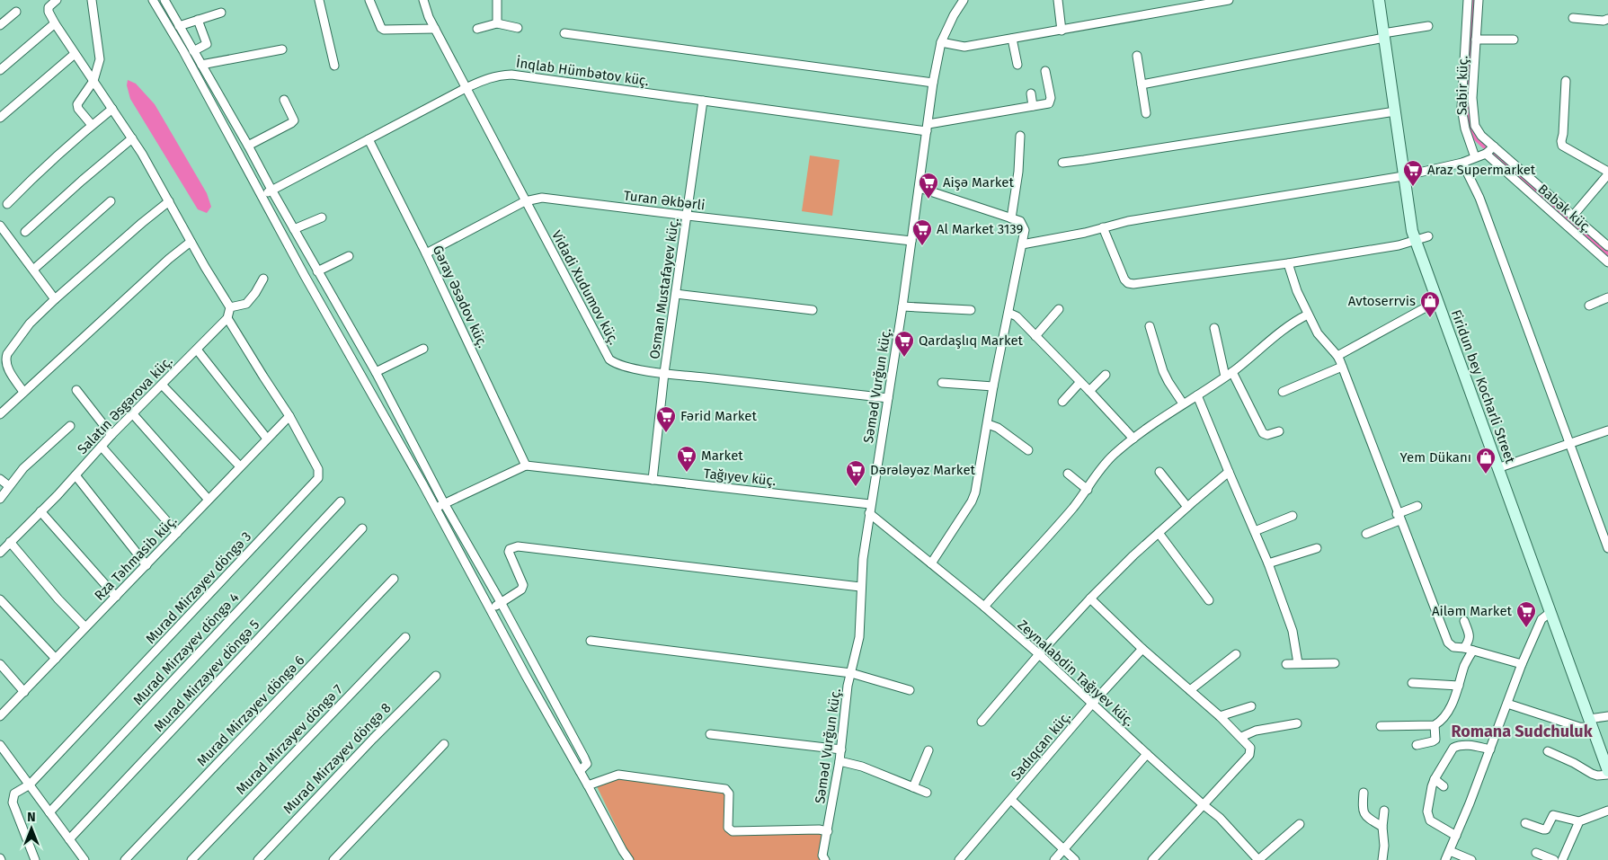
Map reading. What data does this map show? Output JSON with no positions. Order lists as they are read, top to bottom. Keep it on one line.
{"streets":{"street":["İnqlab Hümbətov küç.","Sabir küç.","Turan Əkbərli","Babək küç.","Vidadi Xudumov küç.","Osman Mustafayev küç.","Gəray Əsədov küç.","Səməd Vurğun küç.","Firidun bey Kocharli Street","Salatın Əsgərova küç.","Tağıyev küç.","Rza Təhmasib küç.","Murad Mirzəyev döngə 3","Murad Mirzəyev döngə 4","Zeynalabdin Tağıyev küç.","Murad Mirzəyev döngə 5","Murad Mirzəyev döngə 6","Murad Mirzəyev döngə 7","Sadıqcan küç.","Murad Mirzəyev döngə 8"]},"crossings":[["İnqlab Hümbətov küç.","Vidadi Xudumov küç."],["İnqlab Hümbətov küç.","Osman Mustafayev küç."],["İnqlab Hümbətov küç.","Gəray Əsədov küç."],["İnqlab Hümbətov küç.","Səməd Vurğun küç."],["Turan Əkbərli","Vidadi Xudumov küç."],["Turan Əkbərli","Osman Mustafayev küç."],["Turan Əkbərli","Gəray Əsədov küç."],["Turan Əkbərli","Səməd Vurğun küç."],["Vidadi Xudumov küç.","Osman Mustafayev küç."],["Vidadi Xudumov küç.","Səməd Vurğun küç."],["Osman Mustafayev küç.","Tağıyev küç."],["Gəray Əsədov küç.","Tağıyev küç."],["Səməd Vurğun küç.","Tağıyev küç."],["Səməd Vurğun küç.","Zeynalabdin Tağıyev küç."],["Salatın Əsgərova küç.","Murad Mirzəyev döngə 3"],["Tağıyev küç.","Zeynalabdin Tağıyev küç."],["Rza Təhmasib küç.","Murad Mirzəyev döngə 3"],["Zeynalabdin Tağıyev küç.","Sadıqcan küç."]],"districts":["Romana Sudchuluk"],"places":{"supermarket":["Araz Supermarket","Aişə Market","Al Market 3139","Qardaşlıq Market","Fərid Market","Market","Dərələyəz Market","Ailəm Market"],"shop":["Avtoserrvis","Yem Dükanı"]},"north":"top"}
